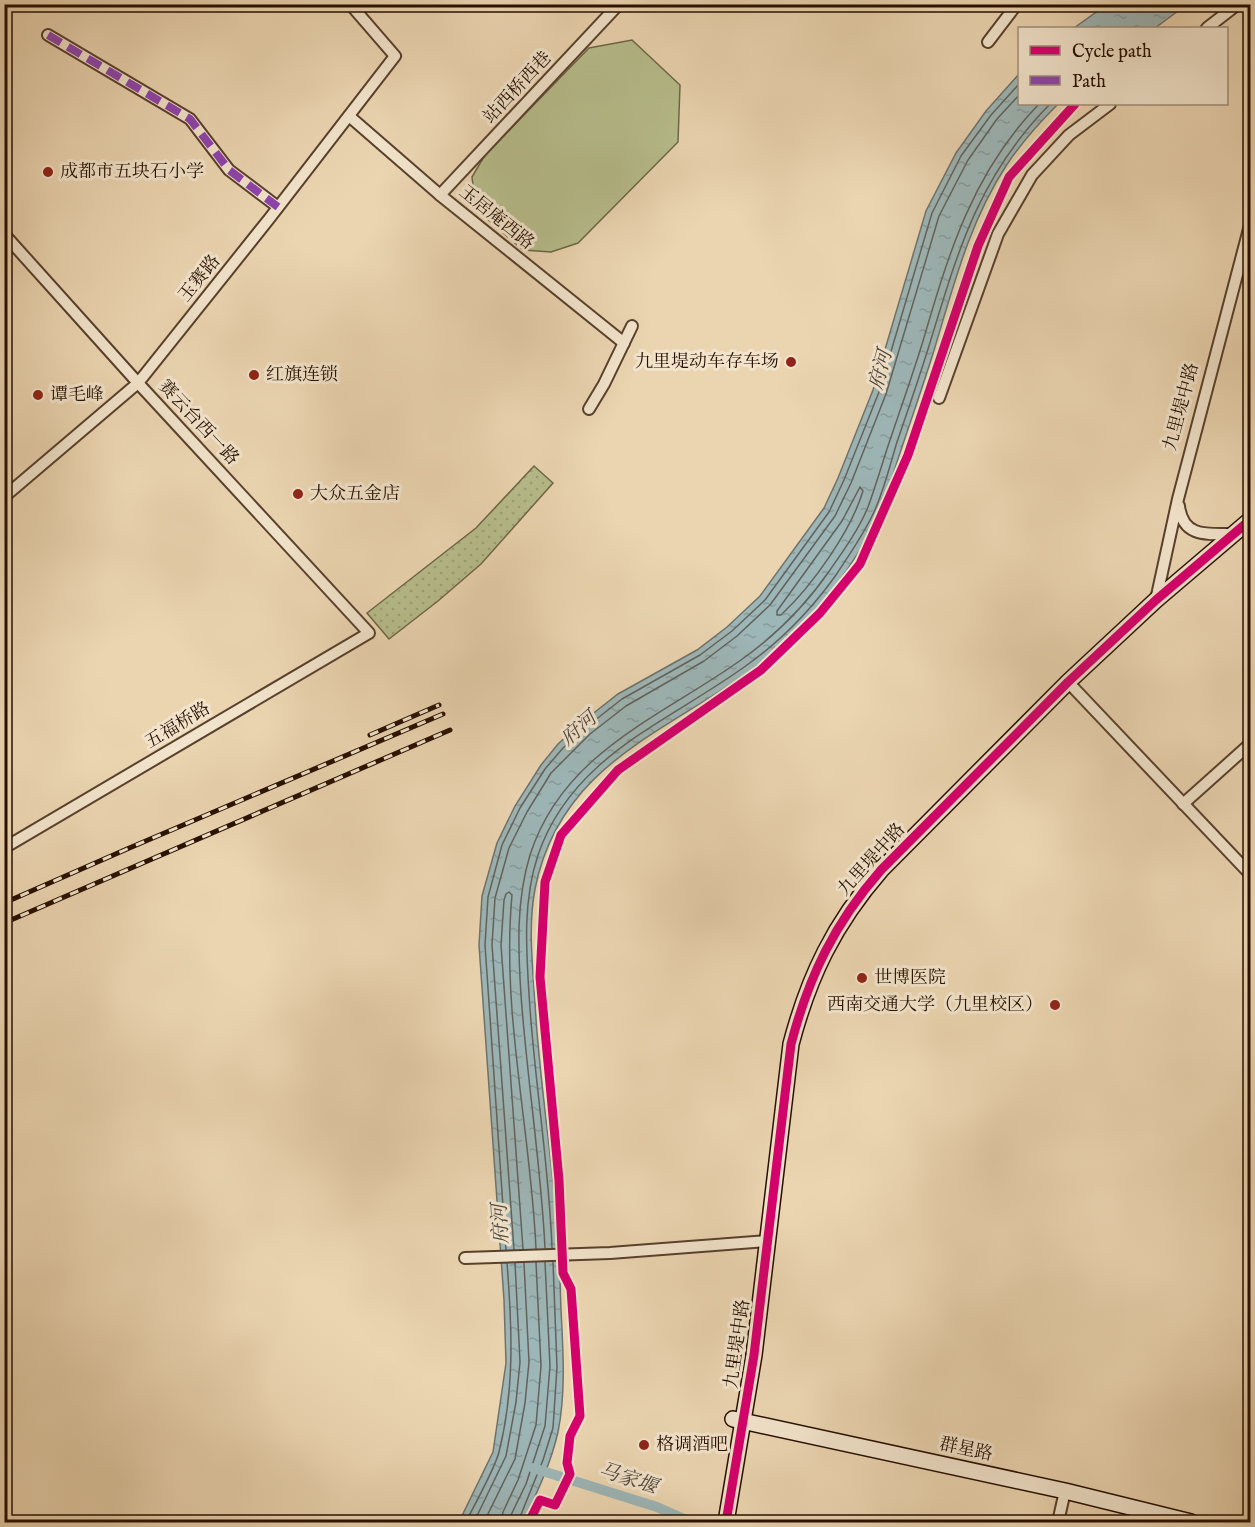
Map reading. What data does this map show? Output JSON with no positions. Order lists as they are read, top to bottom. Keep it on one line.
{"streets":{"street":["站西桥西巷","玉居庵西路","玉赛路","九里堤中路","赛云台西一路","五福桥路","群星路"]},"crossings":[["站西桥西巷","玉居庵西路"],["玉居庵西路","玉赛路"],["玉赛路","赛云台西一路"],["九里堤中路","群星路"],["赛云台西一路","五福桥路"]],"water":["府河","马家堰"],"places":["成都市五块石小学","九里堤动车存车场","红旗连锁","谭毛峰","大众五金店","世博医院","西南交通大学（九里校区）","格调酒吧"],"legend":["Cycle path","Path"]}
